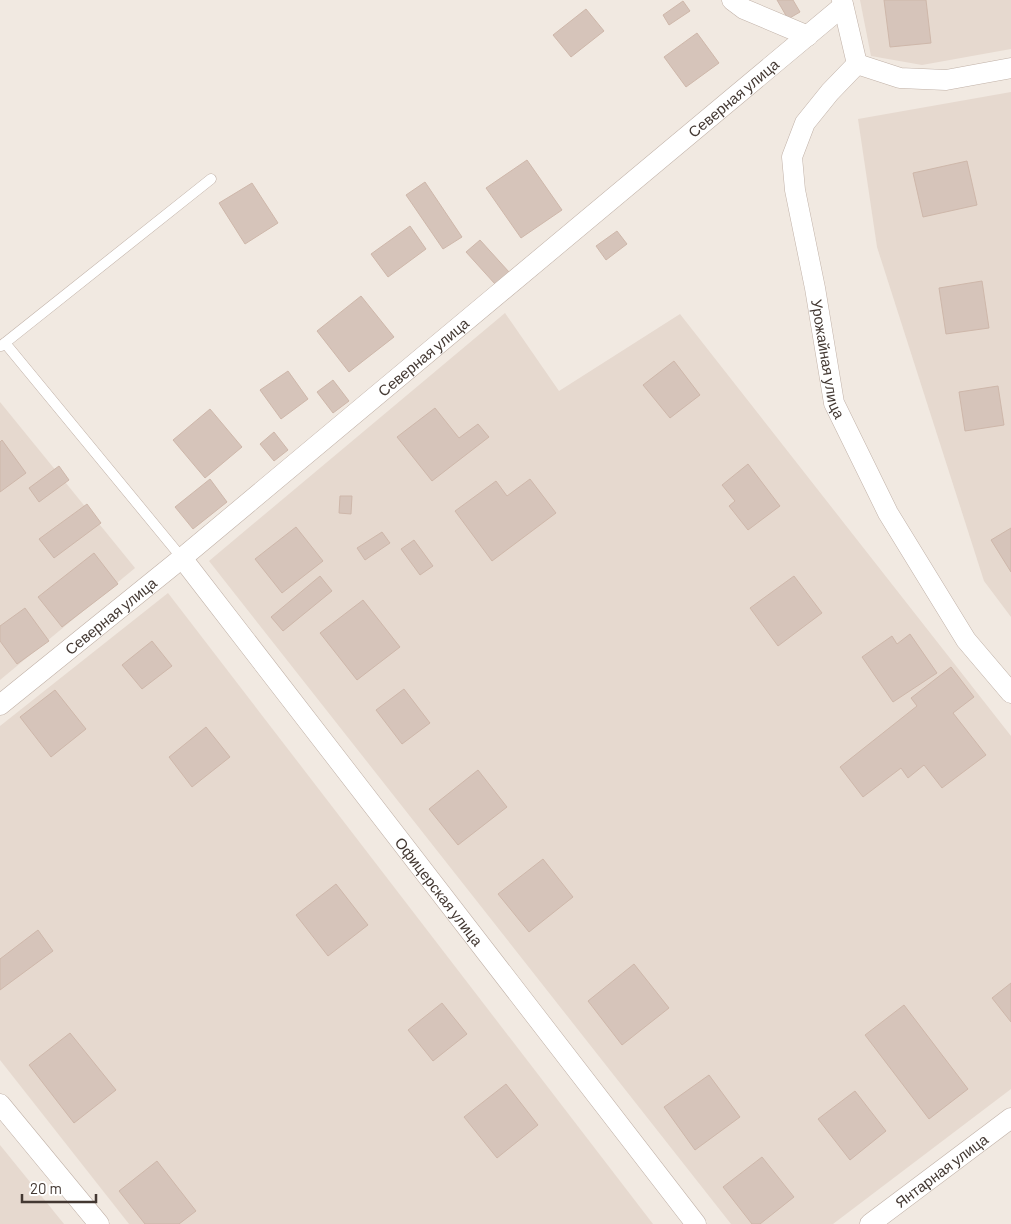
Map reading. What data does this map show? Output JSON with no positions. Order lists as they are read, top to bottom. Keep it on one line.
{"streets":{"street":["Северная улица","Урожайная улица","Офицерская улица","Янтарная улица"]},"crossings":[["Северная улица","Офицерская улица"]],"scale_bar":"20 m"}
